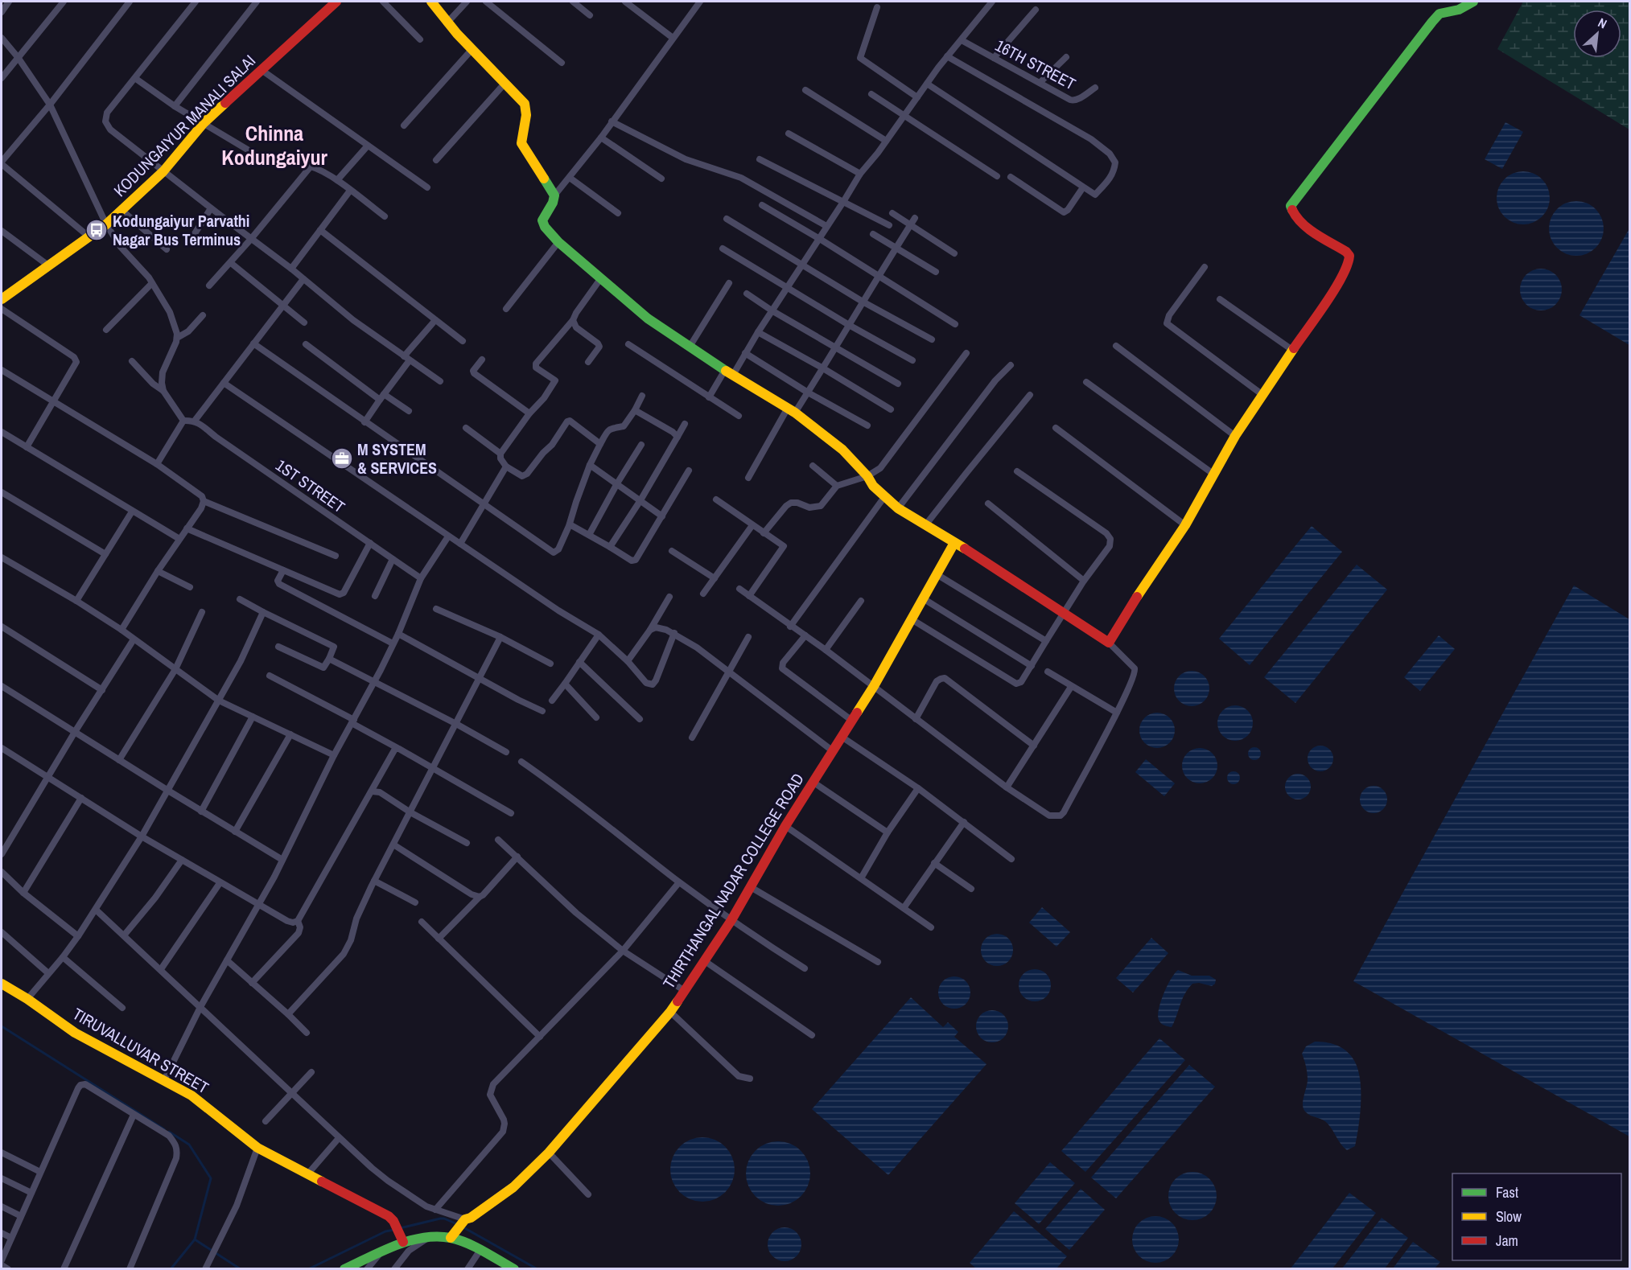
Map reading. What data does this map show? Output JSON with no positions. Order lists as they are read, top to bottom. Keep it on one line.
{"streets":{"street":["16TH STREET","KODUNGAIYUR MANALI SALAI","1ST STREET","THIRTHANGAL NADAR COLLEGE ROAD","TIRUVALLUVAR STREET"]},"districts":["Chinna Kodungaiyur"],"places":{"bus stop":["Kodungaiyur Parvathi Nagar Bus Terminus"],"office":["M SYSTEM & SERVICES"]},"legend":["Fast","Slow","Jam"],"north":"top right"}
